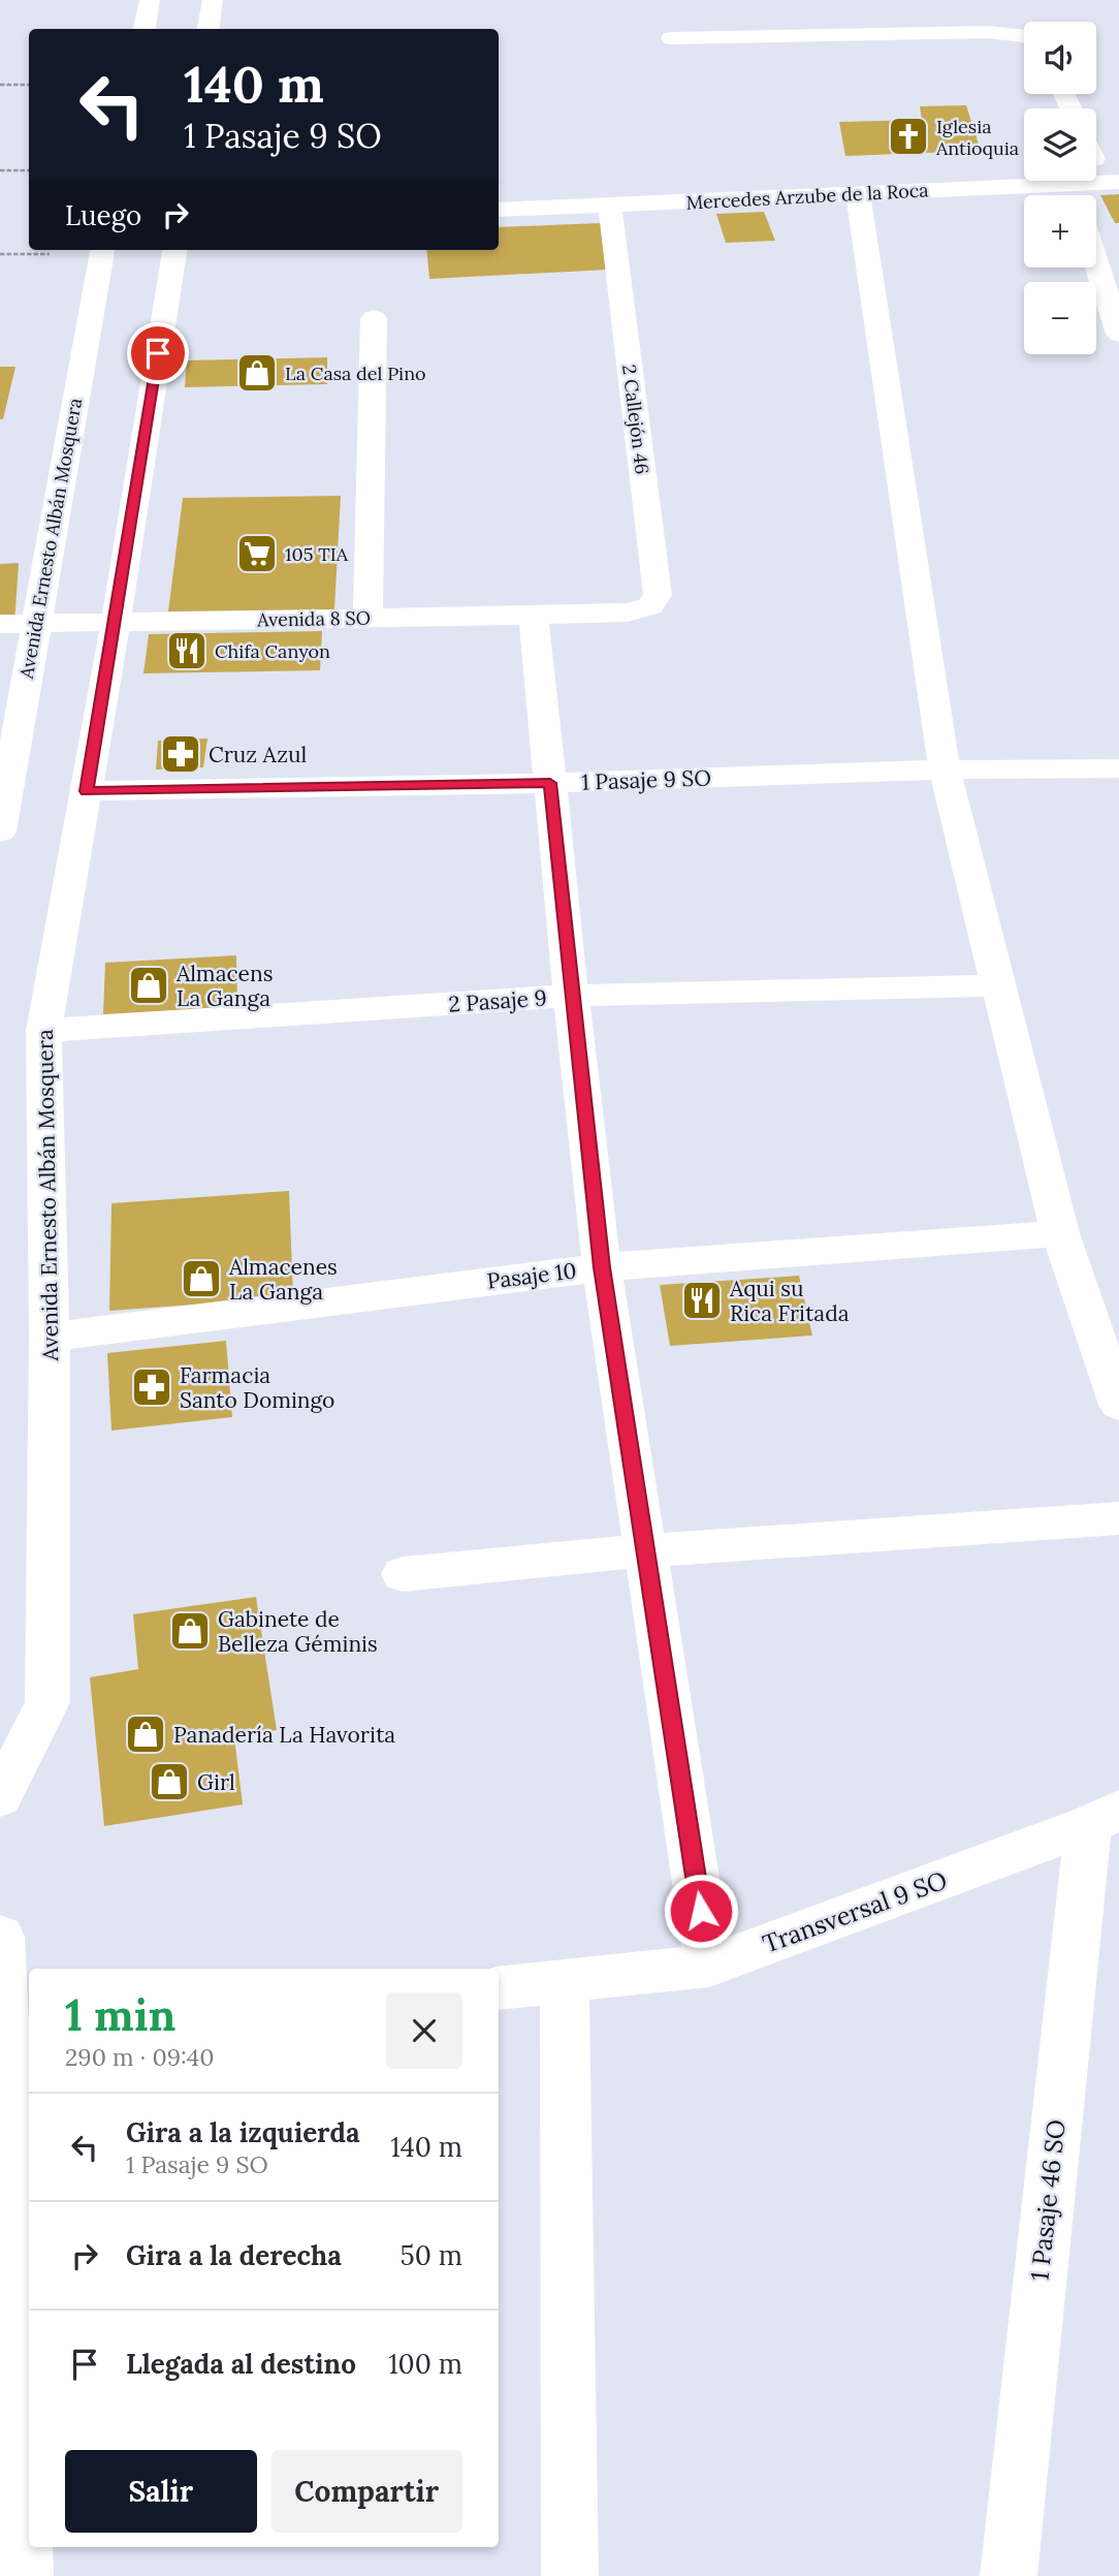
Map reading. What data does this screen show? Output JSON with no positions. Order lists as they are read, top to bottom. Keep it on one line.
{"streets":{"street":["Mercedes Arzube de la Roca","2 Callejón 46","Avenida Ernesto Albán Mosquera","Avenida 8 SO","1 Pasaje 9 SO","2 Pasaje 9","Pasaje 10","Transversal 9 SO","1 Pasaje 46 SO"]},"crossings":[["Mercedes Arzube de la Roca","2 Callejón 46"],["2 Callejón 46","Avenida 8 SO"],["Avenida Ernesto Albán Mosquera","Avenida 8 SO"],["Avenida Ernesto Albán Mosquera","1 Pasaje 9 SO"],["Avenida Ernesto Albán Mosquera","2 Pasaje 9"],["Avenida Ernesto Albán Mosquera","Pasaje 10"],["Transversal 9 SO","1 Pasaje 46 SO"]],"places":{"church":["Iglesia Antioquia"],"shop":["La Casa del Pino","Almacens La Ganga","Almacenes La Ganga","Gabinete de Belleza Géminis","Panadería La Havorita","Girl"],"supermarket":["105 TIA"],"restaurant":["Chifa Canyon","Aqui su Rica Fritada"],"pharmacy":["Cruz Azul","Farmacia Santo Domingo"]},"page":{"map_buttons":["+","−"],"turn":["140 m","1 Pasaje 9 SO"],"then":"Luego","heading":["1 min","290 m · 09:40"],"list":[{"name":"Gira a la izquierda","note":"1 Pasaje 9 SO","value":"140 m"},{"name":"Gira a la derecha","value":"50 m"},{"name":"Llegada al destino","value":"100 m"}],"buttons":["Salir","Compartir"]}}
